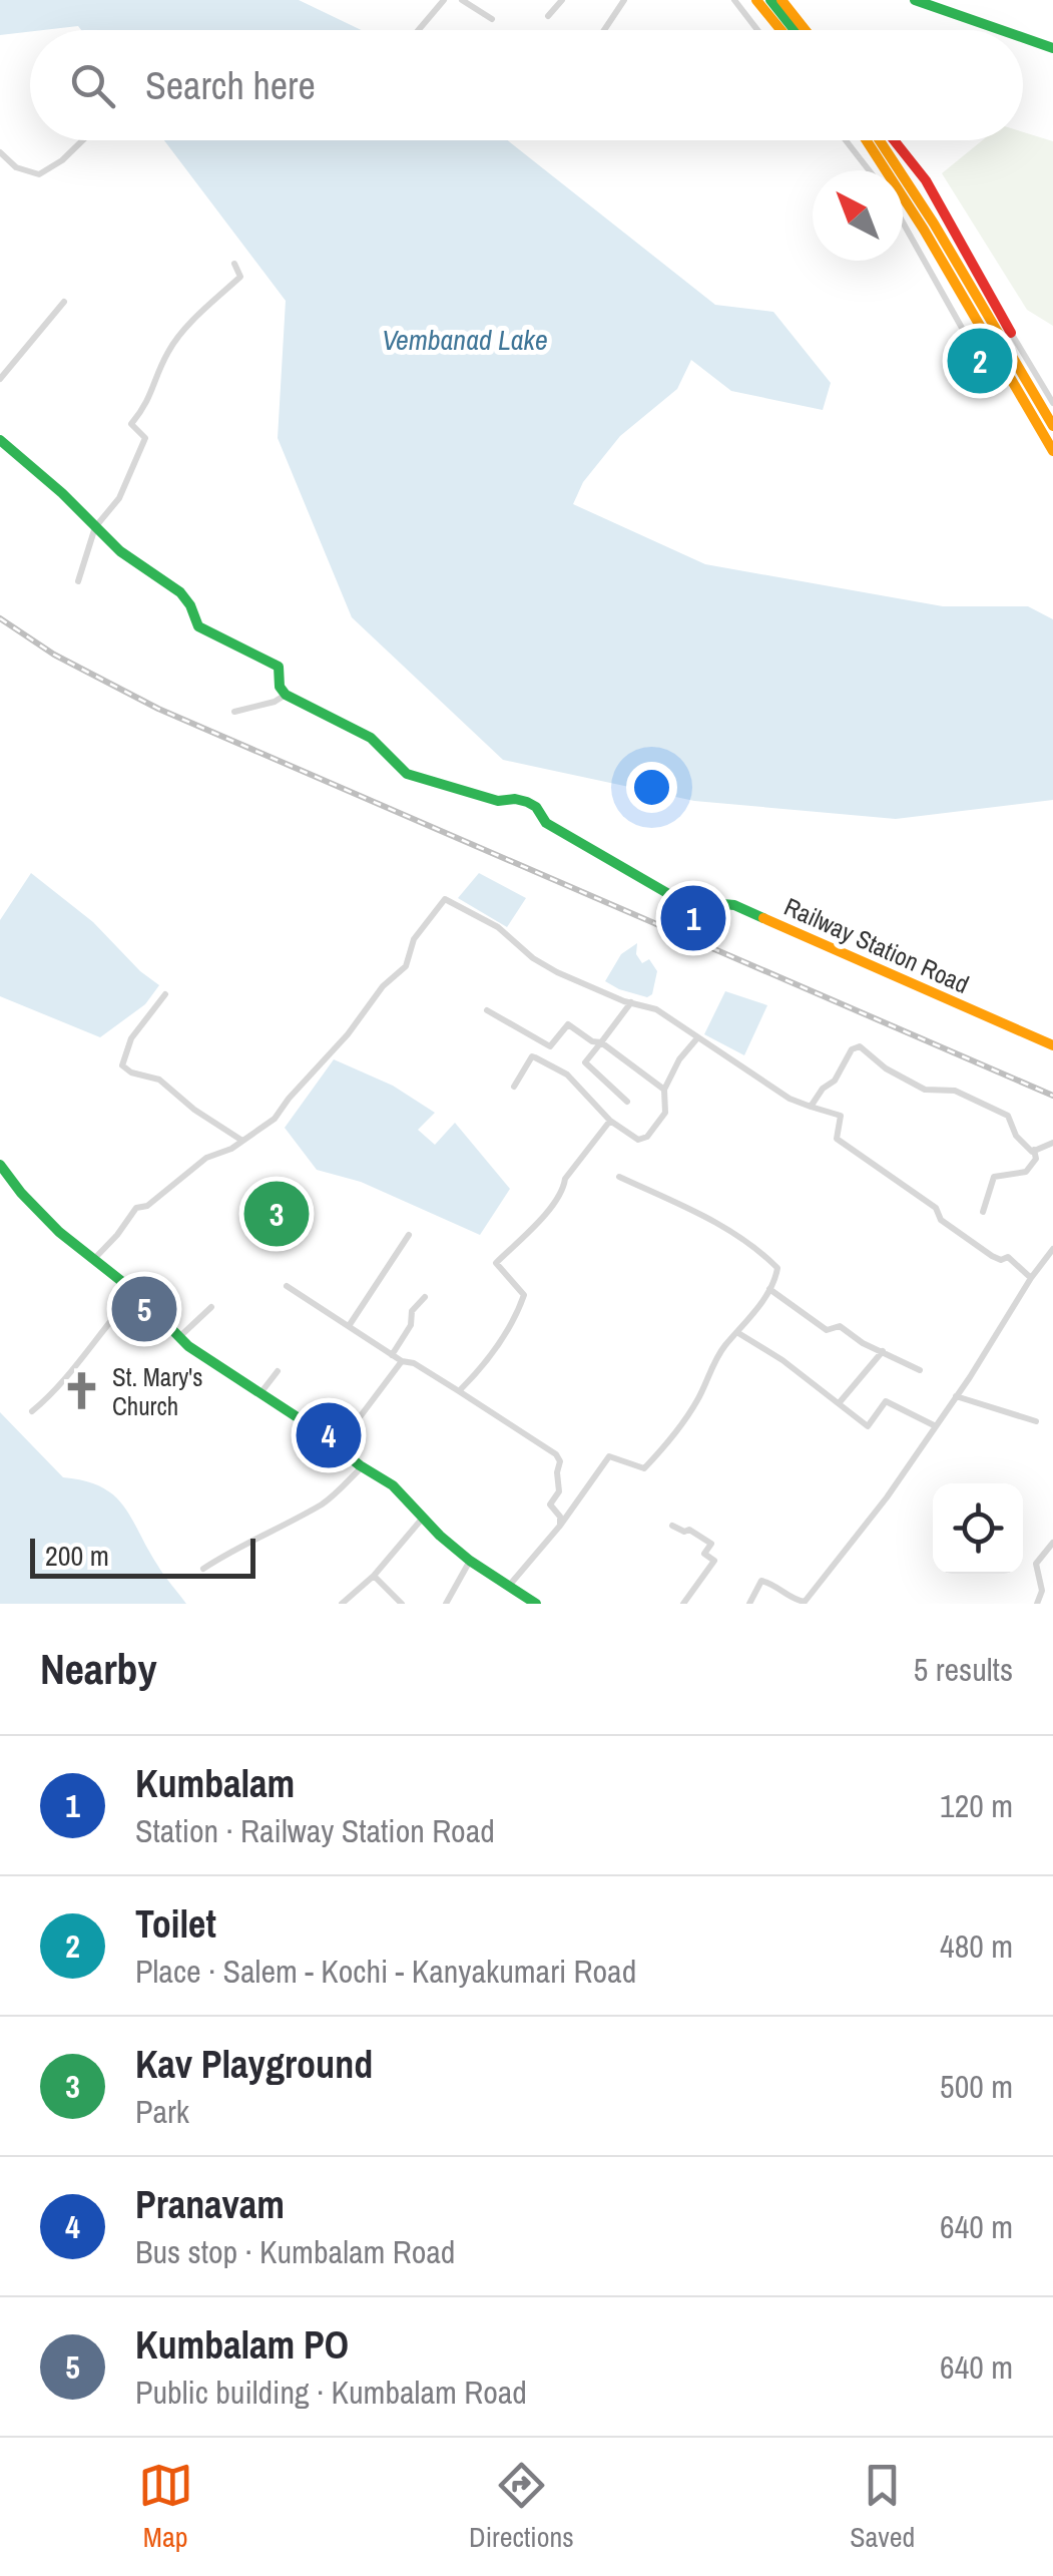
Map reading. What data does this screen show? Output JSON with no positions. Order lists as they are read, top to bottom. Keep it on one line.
{"streets":{"main road":["Railway Station Road"]},"water":["Vembanad Lake"],"places":{"church":["St. Mary's Church"]},"scale_bar":"200 m","north":"top left","page":{"search":"Search here","pins":["2","1","3","5","4"],"scale":"200 m","heading":["Nearby","5 results"],"list":[{"mark":"1","name":"Kumbalam","note":"Station · Railway Station Road","value":"120 m"},{"mark":"2","name":"Toilet","note":"Place · Salem - Kochi - Kanyakumari Road","value":"480 m"},{"mark":"3","name":"Kav Playground","note":"Park","value":"500 m"},{"mark":"4","name":"Pranavam","note":"Bus stop · Kumbalam Road","value":"640 m"},{"mark":"5","name":"Kumbalam PO","note":"Public building · Kumbalam Road","value":"640 m"}],"nav":["Map","Directions","Saved"]}}
